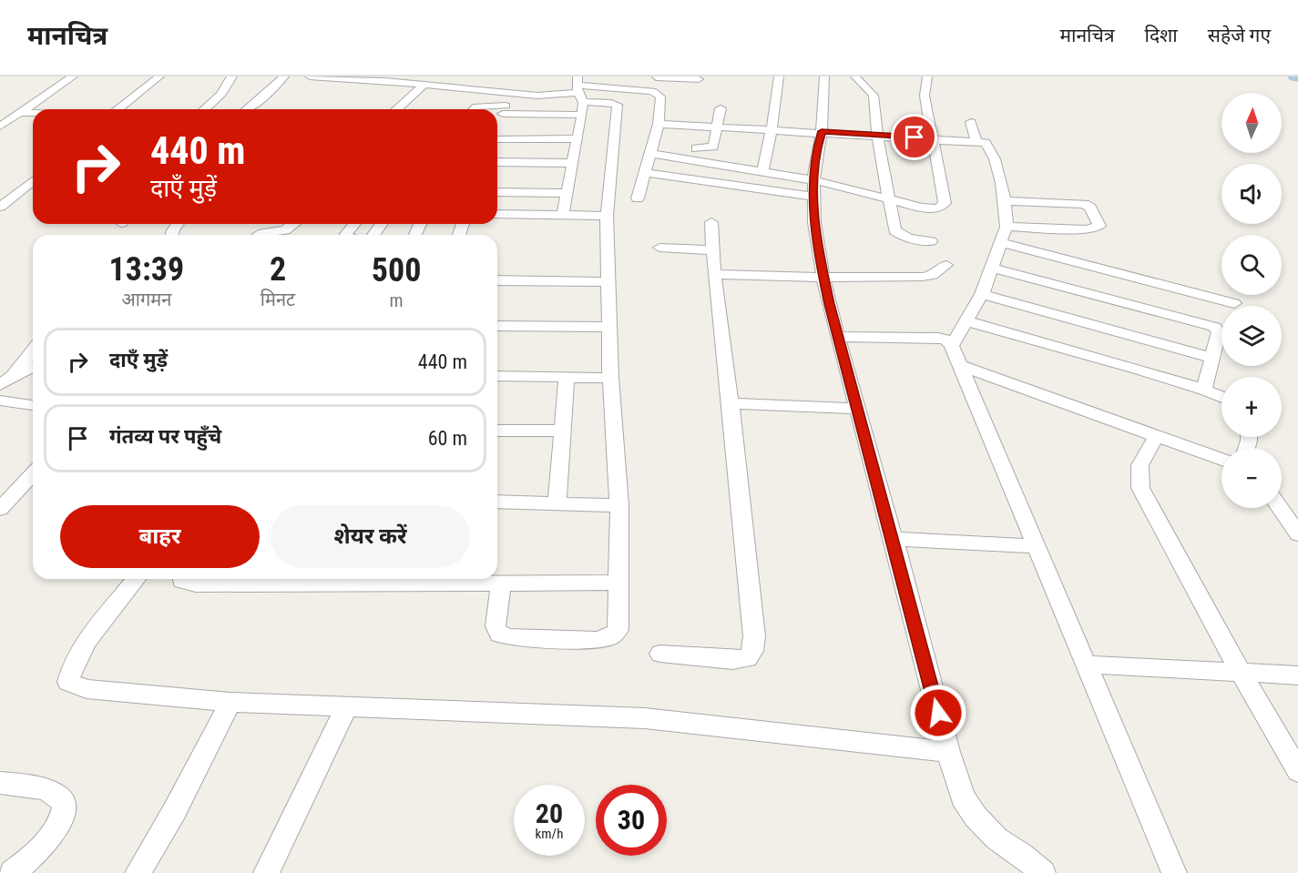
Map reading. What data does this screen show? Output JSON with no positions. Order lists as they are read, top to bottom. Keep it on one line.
{"north":"top","page":{"header":"मानचित्र","nav":["मानचित्र","दिशा","सहेजे गए"],"map_buttons":["+","−"],"turn":["440 m","दाएँ मुड़ें"],"eta":["13:39","आगमन","2","मिनट","500","m"],"list":[{"name":"दाएँ मुड़ें","value":"440 m"},{"name":"गंतव्य पर पहुँचे","value":"60 m"}],"buttons":["बाहर","शेयर करें"],"speed":"20 km/h","limit":"30"}}
